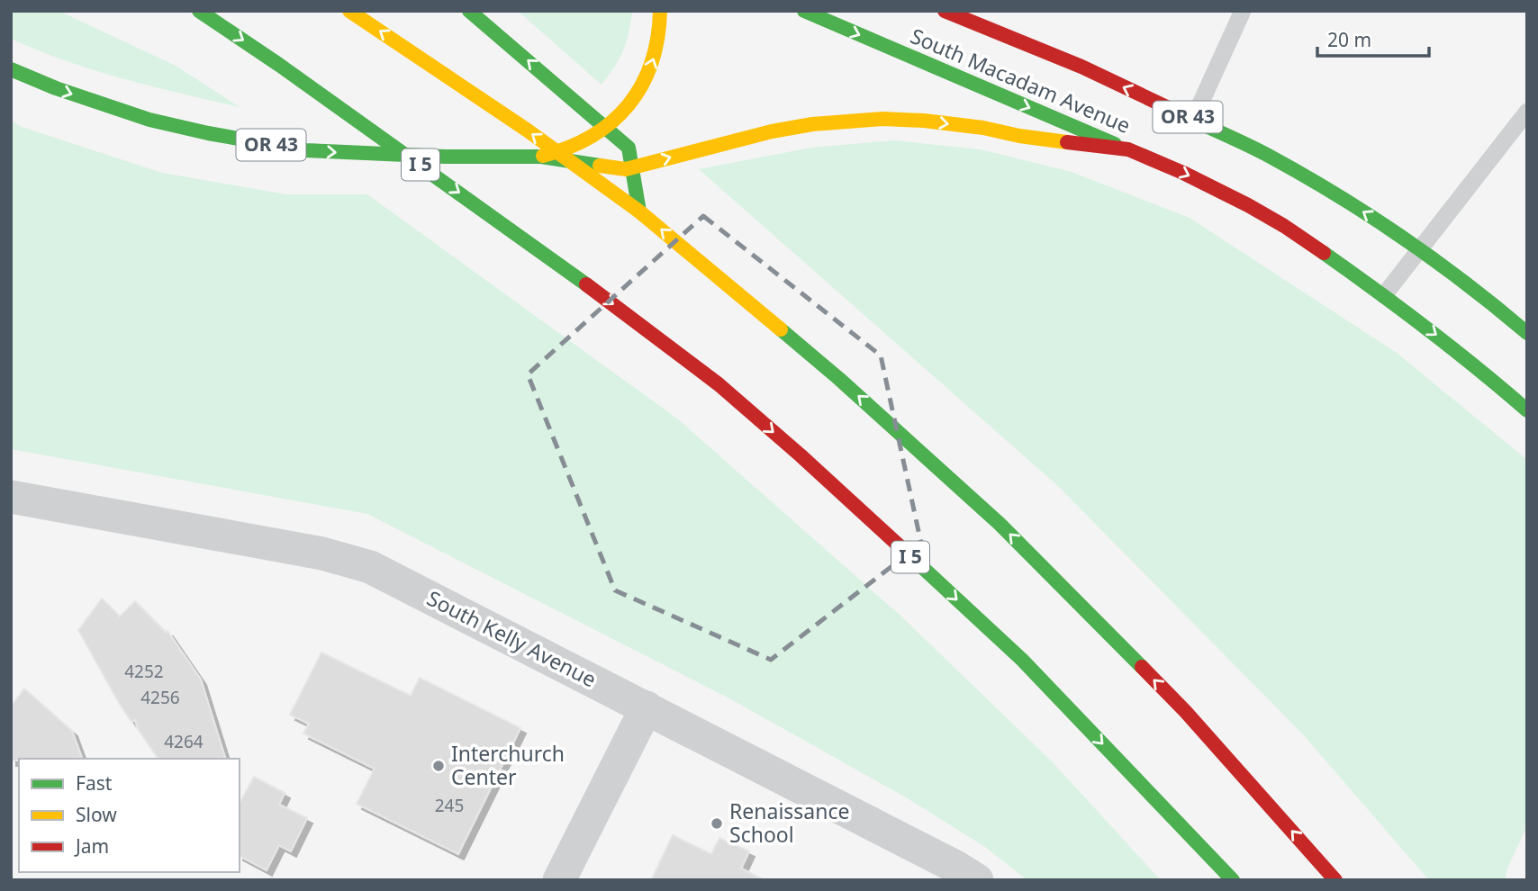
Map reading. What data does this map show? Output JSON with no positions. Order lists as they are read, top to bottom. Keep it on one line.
{"streets":{"main road":["South Macadam Avenue","OR 43","I 5"],"street":["South Kelly Avenue"]},"crossings":[["South Macadam Avenue","OR 43"]],"places":["Interchurch Center","Renaissance School"],"house_numbers":["4252","4256","4264","245"],"legend":["Fast","Slow","Jam"],"scale_bar":"20 m"}
